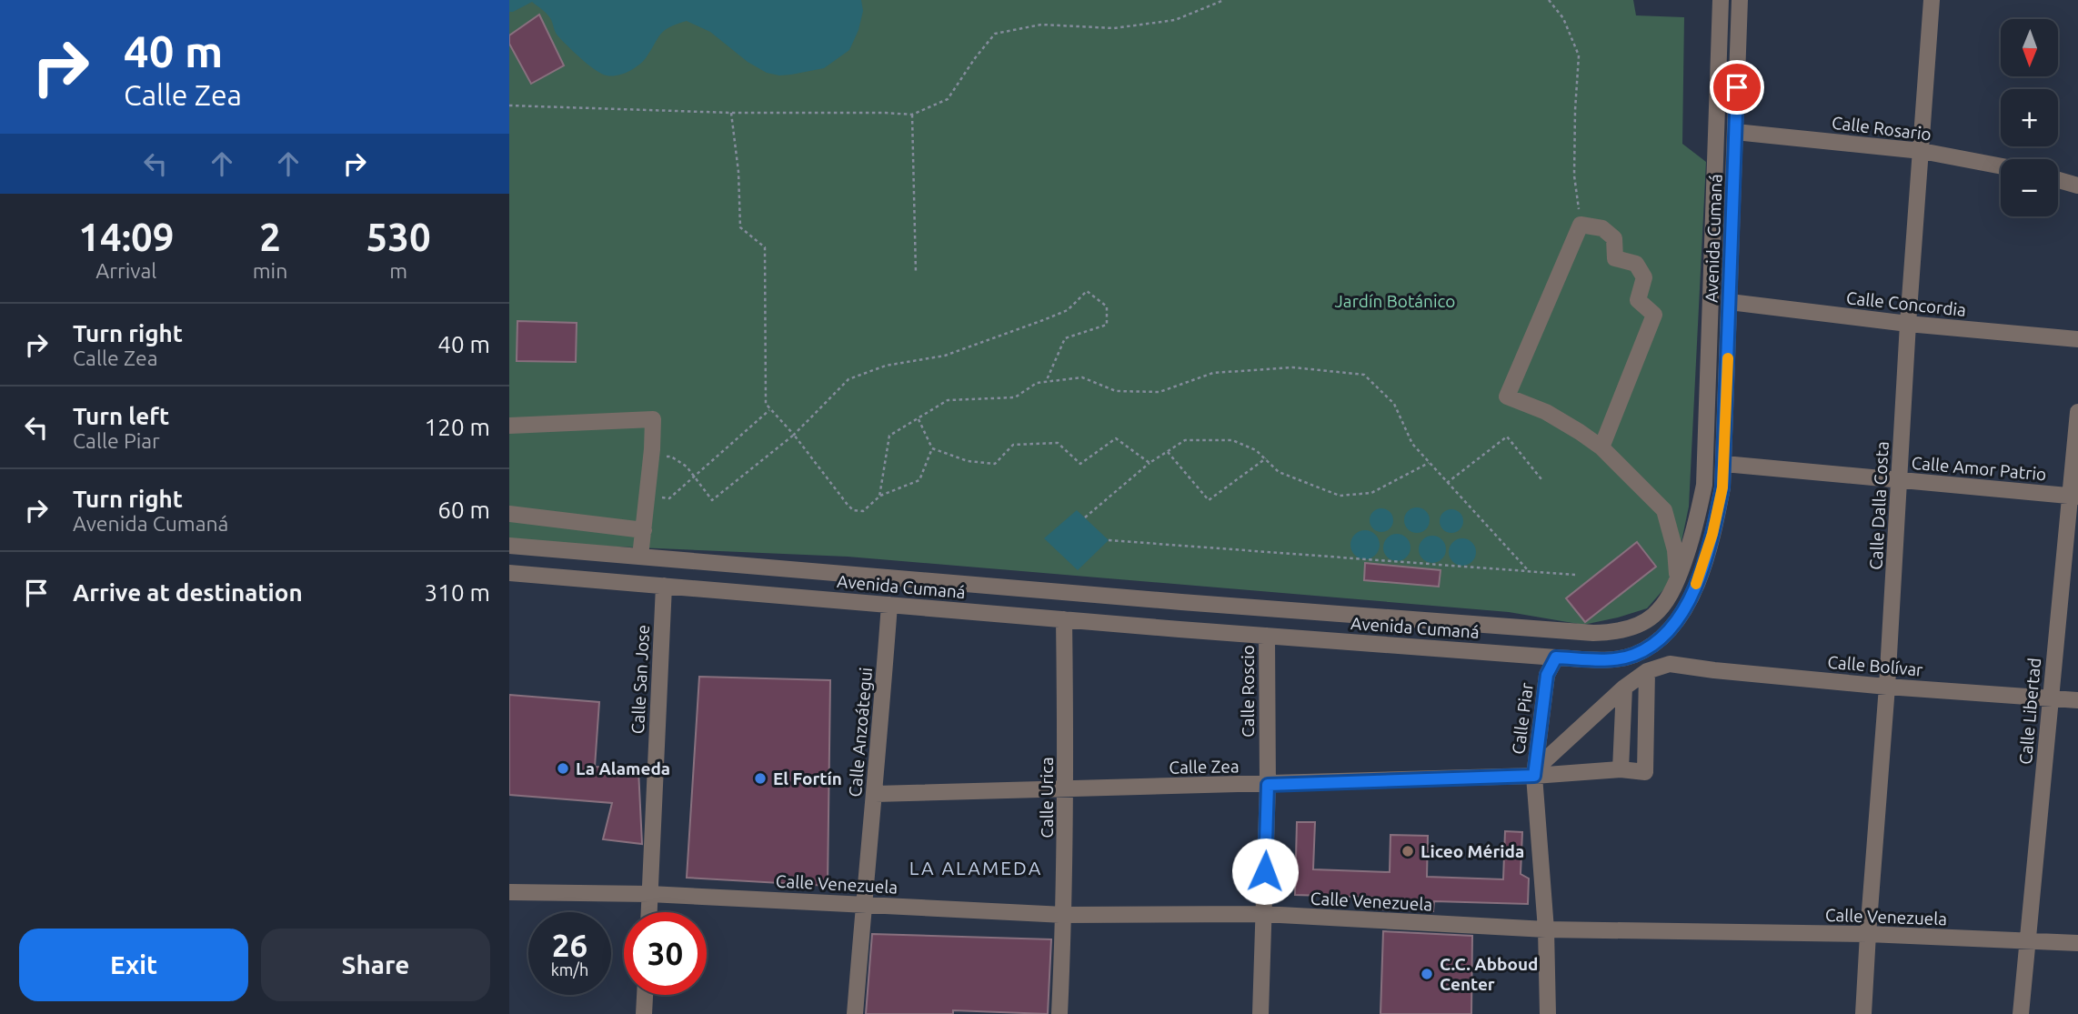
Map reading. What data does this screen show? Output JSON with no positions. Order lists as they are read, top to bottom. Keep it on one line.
{"streets":{"street":["Calle Rosario","Avenida Cumaná","Calle Concordia","Calle Amor Patrio","Calle Dalla Costa","Calle Bolívar","Calle San Jose","Calle Roscio","Calle Libertad","Calle Piar","Calle Anzoátegui","Calle Zea","Calle Urica","Calle Venezuela"]},"crossings":[["Calle Rosario","Avenida Cumaná"],["Calle Rosario","Calle Dalla Costa"],["Avenida Cumaná","Calle Concordia"],["Avenida Cumaná","Calle Amor Patrio"],["Avenida Cumaná","Calle San Jose"],["Avenida Cumaná","Calle Roscio"],["Avenida Cumaná","Calle Piar"],["Avenida Cumaná","Calle Anzoátegui"],["Avenida Cumaná","Calle Urica"],["Calle Concordia","Calle Dalla Costa"],["Calle Amor Patrio","Calle Dalla Costa"],["Calle Amor Patrio","Calle Libertad"],["Calle Dalla Costa","Calle Bolívar"],["Calle Dalla Costa","Calle Venezuela"],["Calle Bolívar","Calle Libertad"],["Calle Bolívar","Calle Zea"],["Calle San Jose","Calle Venezuela"],["Calle Roscio","Calle Zea"],["Calle Roscio","Calle Venezuela"],["Calle Libertad","Calle Venezuela"],["Calle Piar","Calle Zea"],["Calle Piar","Calle Venezuela"],["Calle Anzoátegui","Calle Zea"],["Calle Anzoátegui","Calle Venezuela"],["Calle Zea","Calle Urica"],["Calle Urica","Calle Venezuela"]],"districts":["LA ALAMEDA"],"parks":["Jardín Botánico"],"places":["La Alameda","El Fortín","Liceo Mérida","C.C. Abboud Center"],"north":"bottom","page":{"turn":["40 m","Calle Zea"],"map_buttons":["+","−"],"eta":["14:09","Arrival","2","min","530","m"],"list":[{"name":"Turn right","note":"Calle Zea","value":"40 m"},{"name":"Turn left","note":"Calle Piar","value":"120 m"},{"name":"Turn right","note":"Avenida Cumaná","value":"60 m"},{"name":"Arrive at destination","value":"310 m"}],"speed":"26 km/h","limit":"30","buttons":["Exit","Share"]}}
